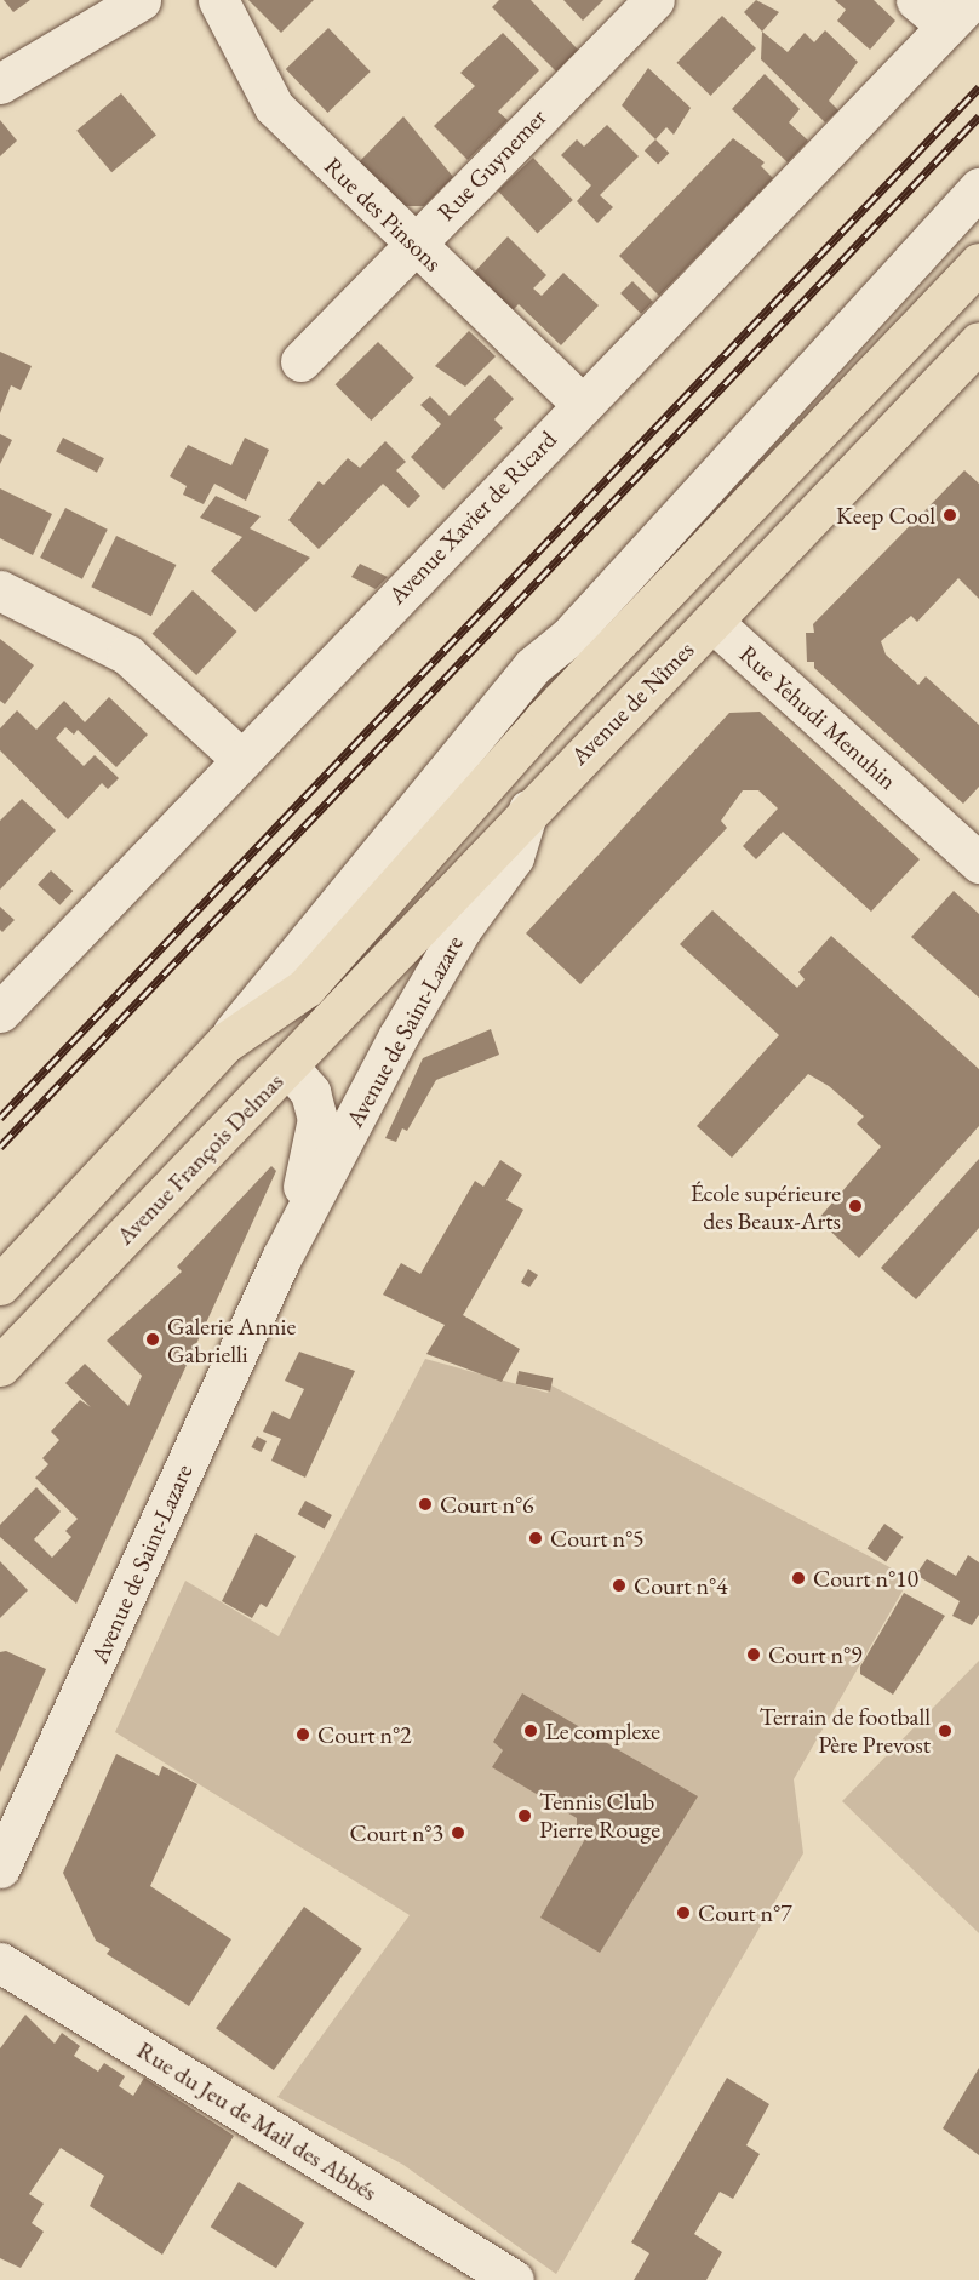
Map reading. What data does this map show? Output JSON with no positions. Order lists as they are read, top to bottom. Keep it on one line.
{"streets":{"main road":["Avenue de Nîmes","Avenue François Delmas"],"street":["Rue Guynemer","Rue des Pinsons","Avenue Xavier de Ricard","Rue Yehudi Menuhin","Avenue de Saint-Lazare","Rue du Jeu de Mail des Abbés"]},"crossings":[["Rue Guynemer","Rue des Pinsons"],["Rue des Pinsons","Avenue Xavier de Ricard"],["Avenue de Nîmes","Rue Yehudi Menuhin"],["Avenue de Nîmes","Avenue de Saint-Lazare"],["Avenue de Nîmes","Avenue François Delmas"],["Avenue de Saint-Lazare","Avenue François Delmas"]],"places":["Keep Cool","École supérieure des Beaux-Arts","Galerie Annie Gabrielli","Court n°6","Court n°5","Court n°10","Court n°4","Court n°9","Le complexe","Terrain de football Père Prevost","Court n°2","Tennis Club Pierre Rouge","Court n°3","Court n°7"]}
